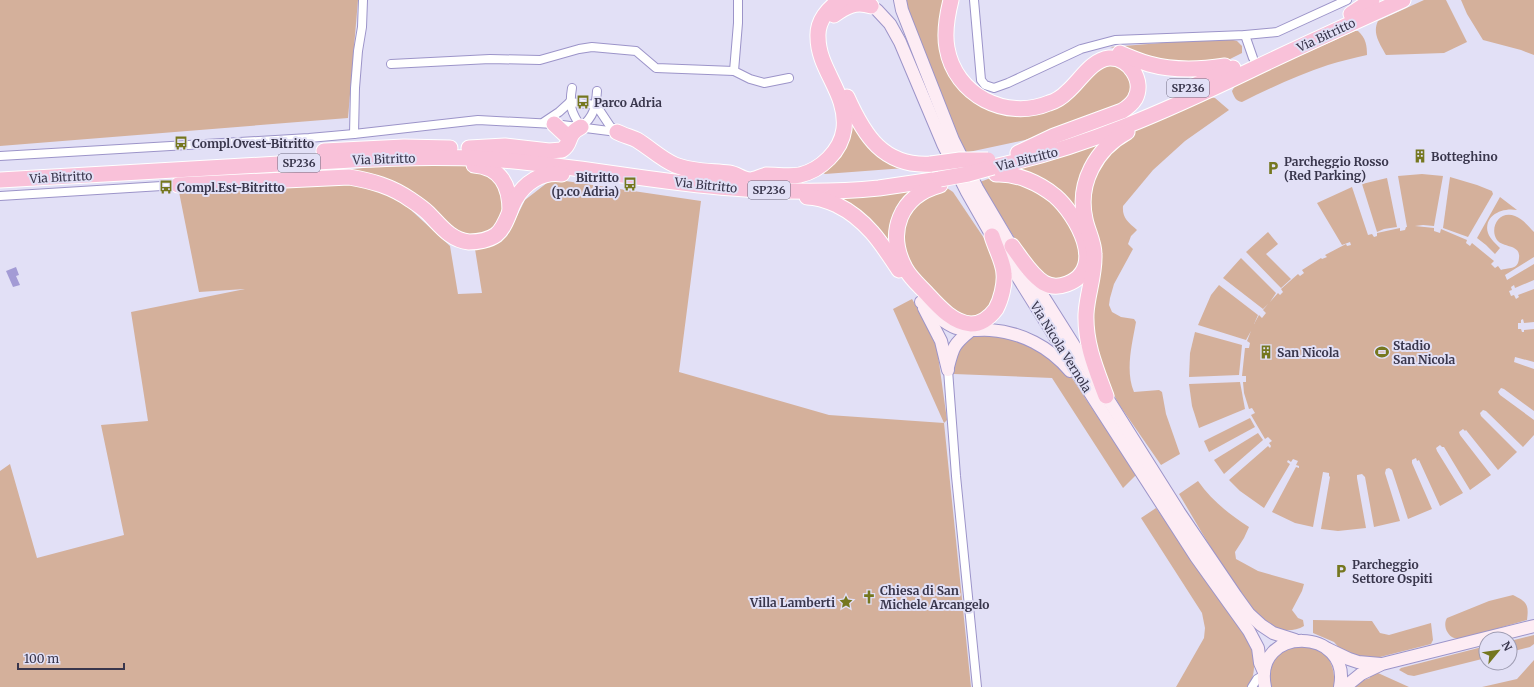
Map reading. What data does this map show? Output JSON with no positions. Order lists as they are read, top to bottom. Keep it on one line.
{"streets":{"highway":["Via Bitritto","SP236"],"main road":["Via Nicola Vernola"]},"places":{"bus stop":["Parco Adria","Compl.Ovest-Bitritto","Bitritto (p.co Adria)","Compl.Est-Bitritto"],"building":["Botteghino","San Nicola"],"parking":["Parcheggio Rosso (Red Parking)","Parcheggio Settore Ospiti"],"sports":["Stadio San Nicola"],"church":["Chiesa di San Michele Arcangelo"],"place":["Villa Lamberti"]},"scale_bar":"100 m","north":"top right"}
